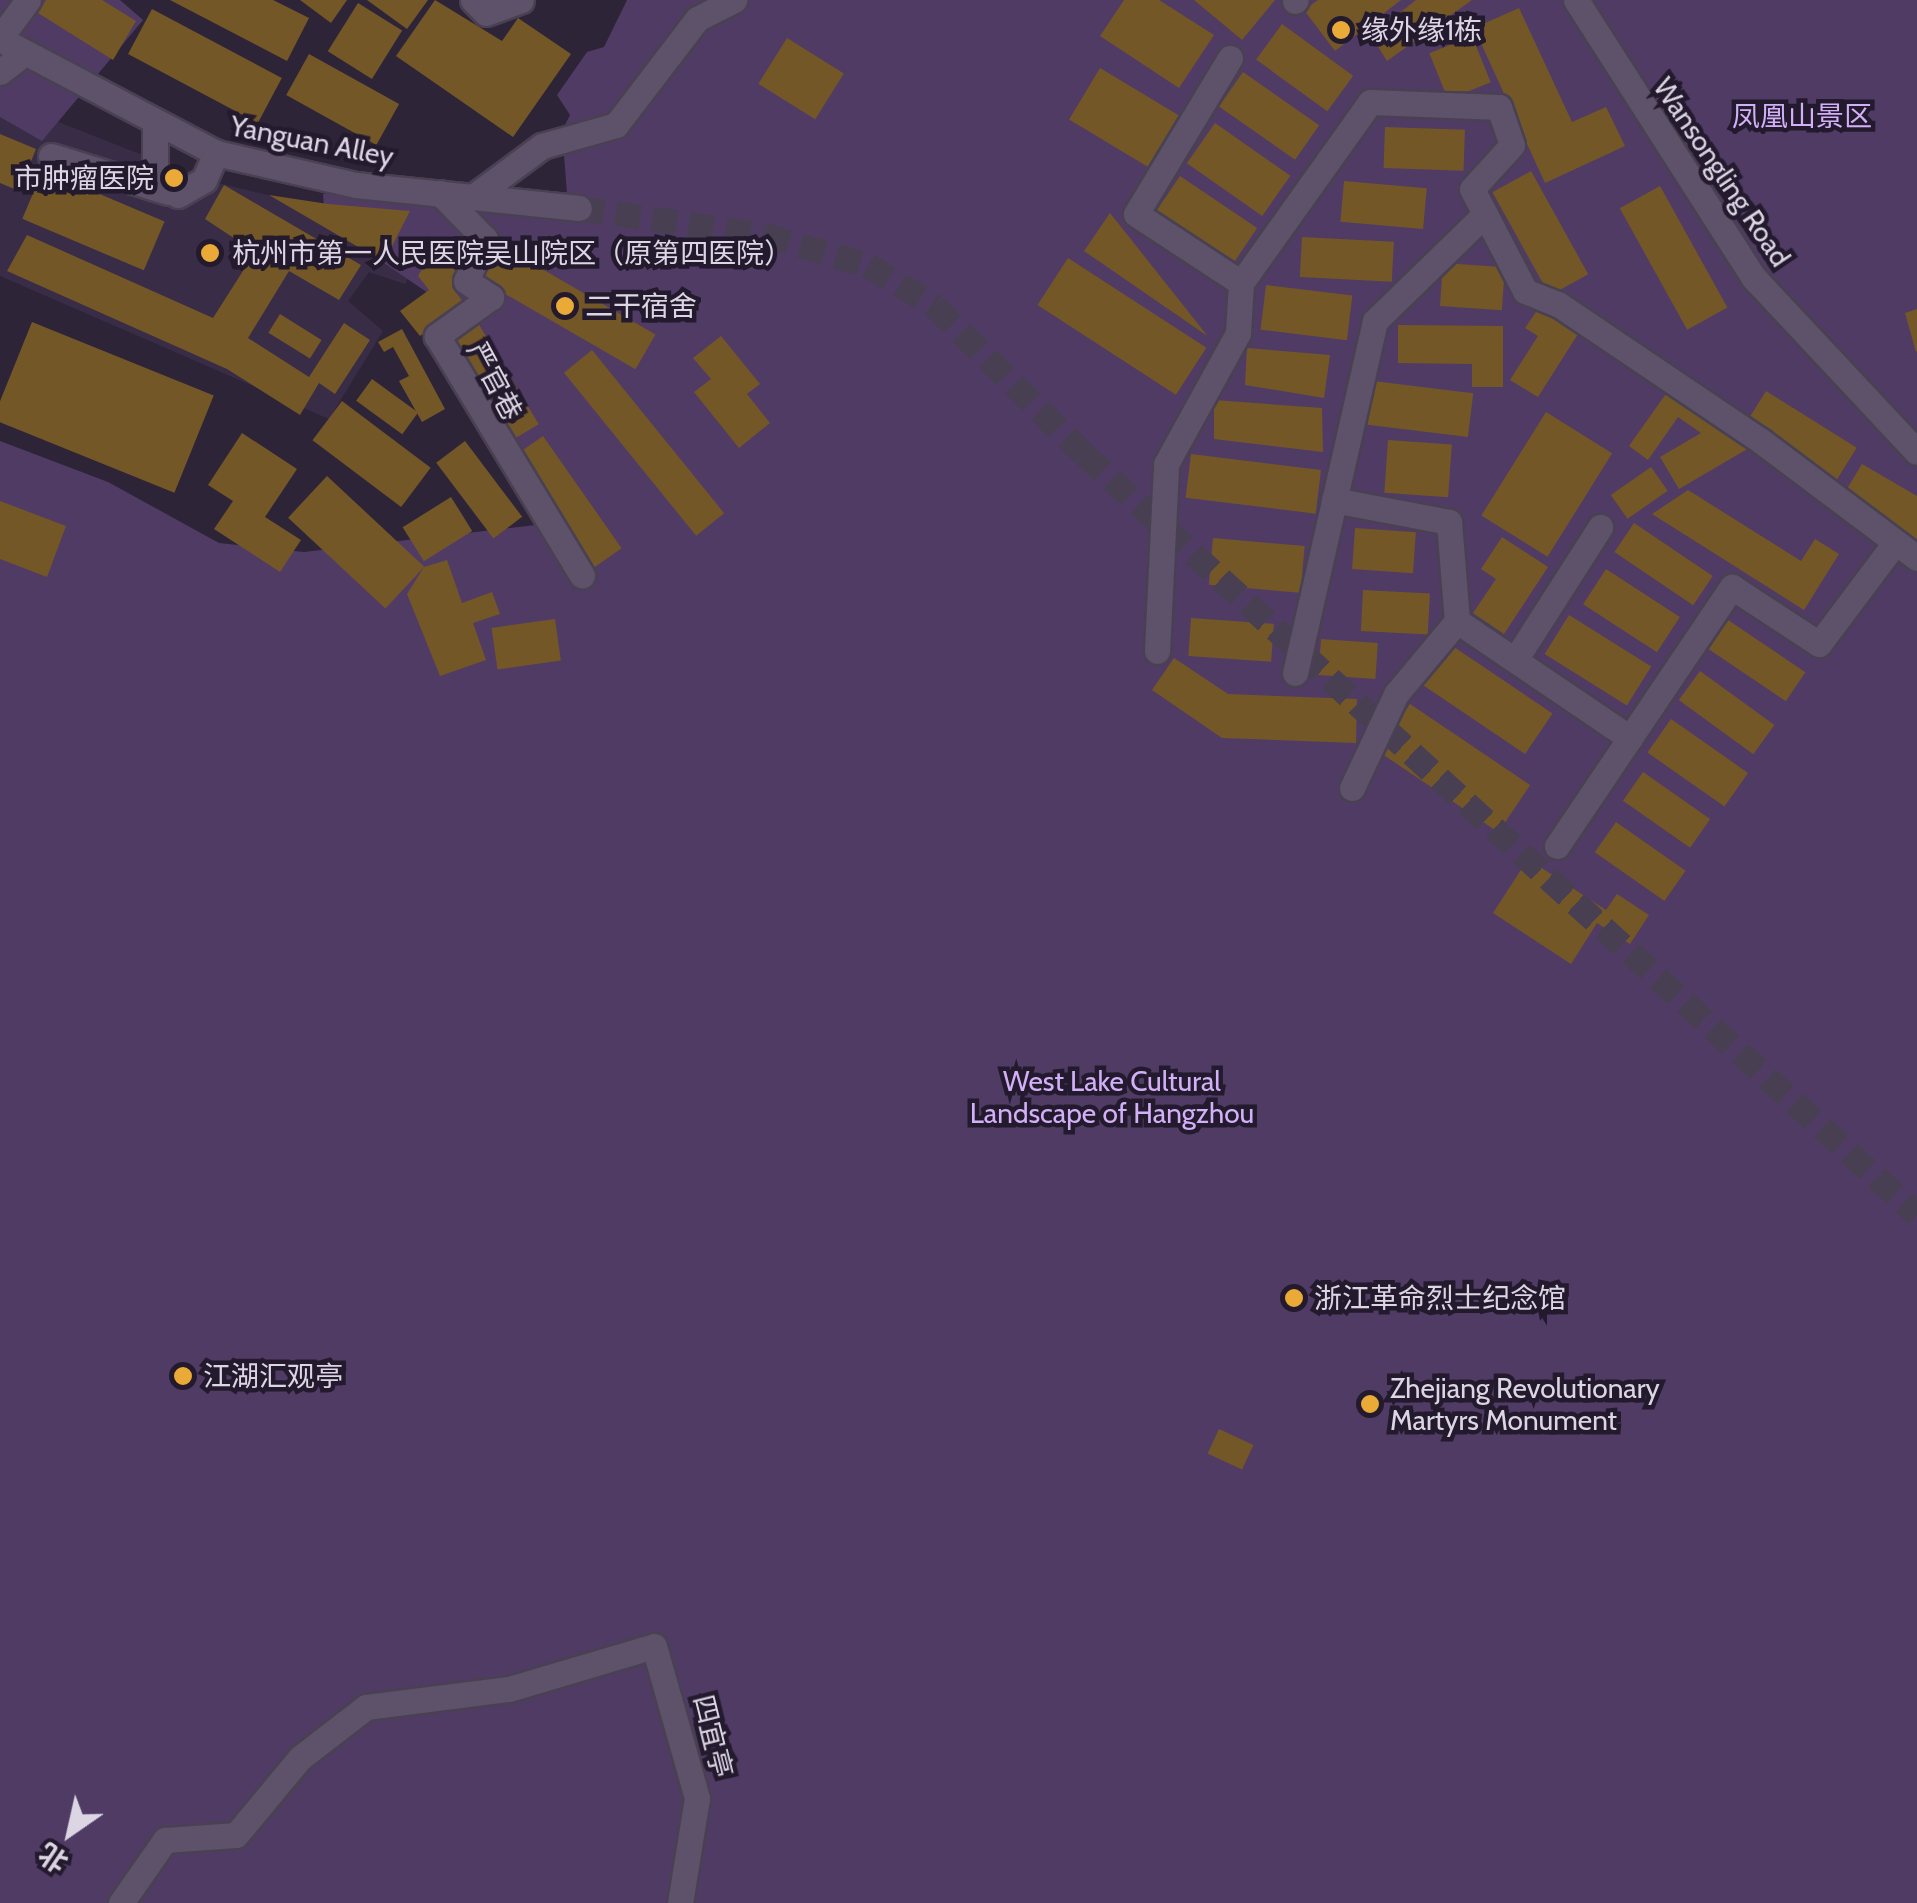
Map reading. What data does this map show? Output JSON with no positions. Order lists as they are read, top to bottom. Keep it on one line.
{"streets":{"street":["Yanguan Alley","Wansongling Road","严官巷","四宜亭"]},"crossings":[["Yanguan Alley","严官巷"]],"parks":["凤凰山景区","West Lake Cultural Landscape of Hangzhou"],"places":["缘外缘1栋","市肿瘤医院","杭州市第一人民医院吴山院区（原第四医院）","二干宿舍","浙江革命烈士纪念馆","江湖汇观亭","Zhejiang Revolutionary Martyrs Monument"],"north":"bottom left"}
